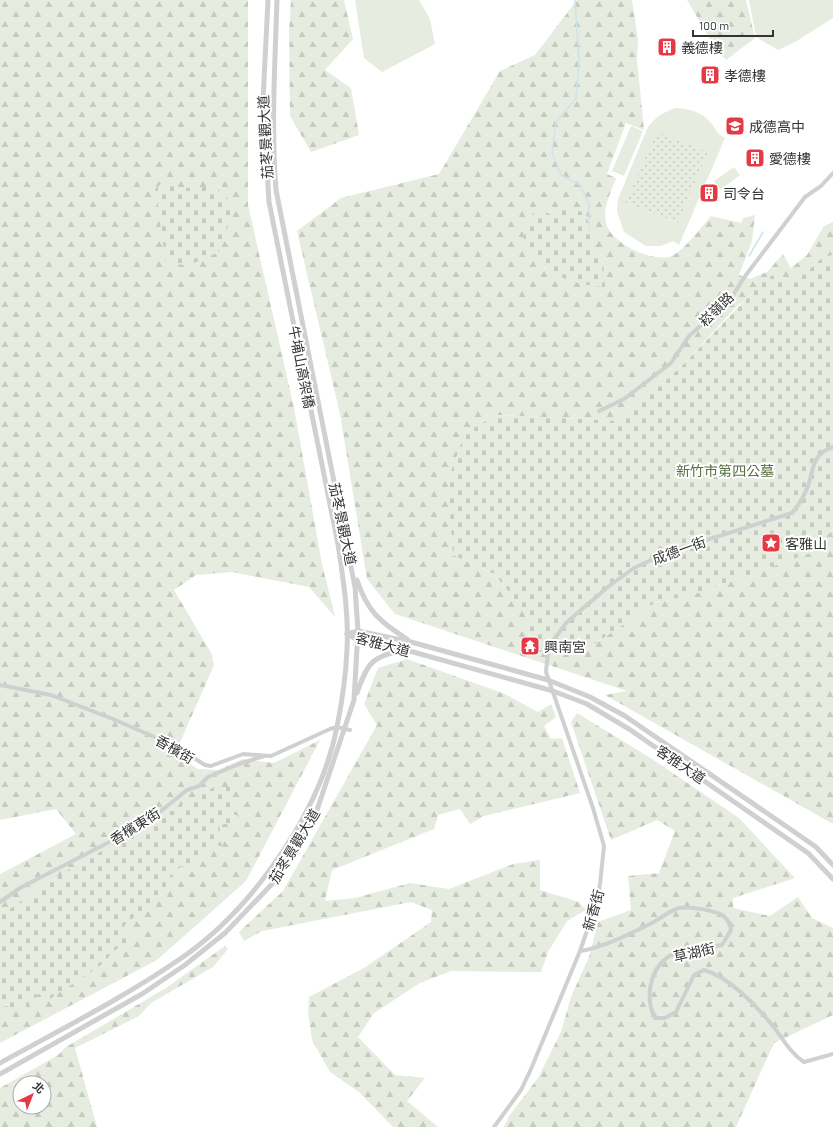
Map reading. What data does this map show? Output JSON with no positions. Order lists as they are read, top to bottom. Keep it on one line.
{"streets":{"street":["茄苳景觀大道","崧嶺路","牛埔山高架橋","成德一街","客雅大道","香檳街","香檳東街","新香街","草湖街"]},"crossings":[["茄苳景觀大道","牛埔山高架橋"],["茄苳景觀大道","客雅大道"],["茄苳景觀大道","香檳街"],["成德一街","客雅大道"],["成德一街","新香街"],["客雅大道","新香街"],["香檳街","香檳東街"],["新香街","草湖街"]],"parks":["新竹市第四公墓"],"places":{"building":["義德樓","孝德樓","愛德樓","司令台"],"school or university":["成德高中"],"place":["客雅山"],"temple":["興南宮"]},"scale_bar":"100 m","north":"top right"}
